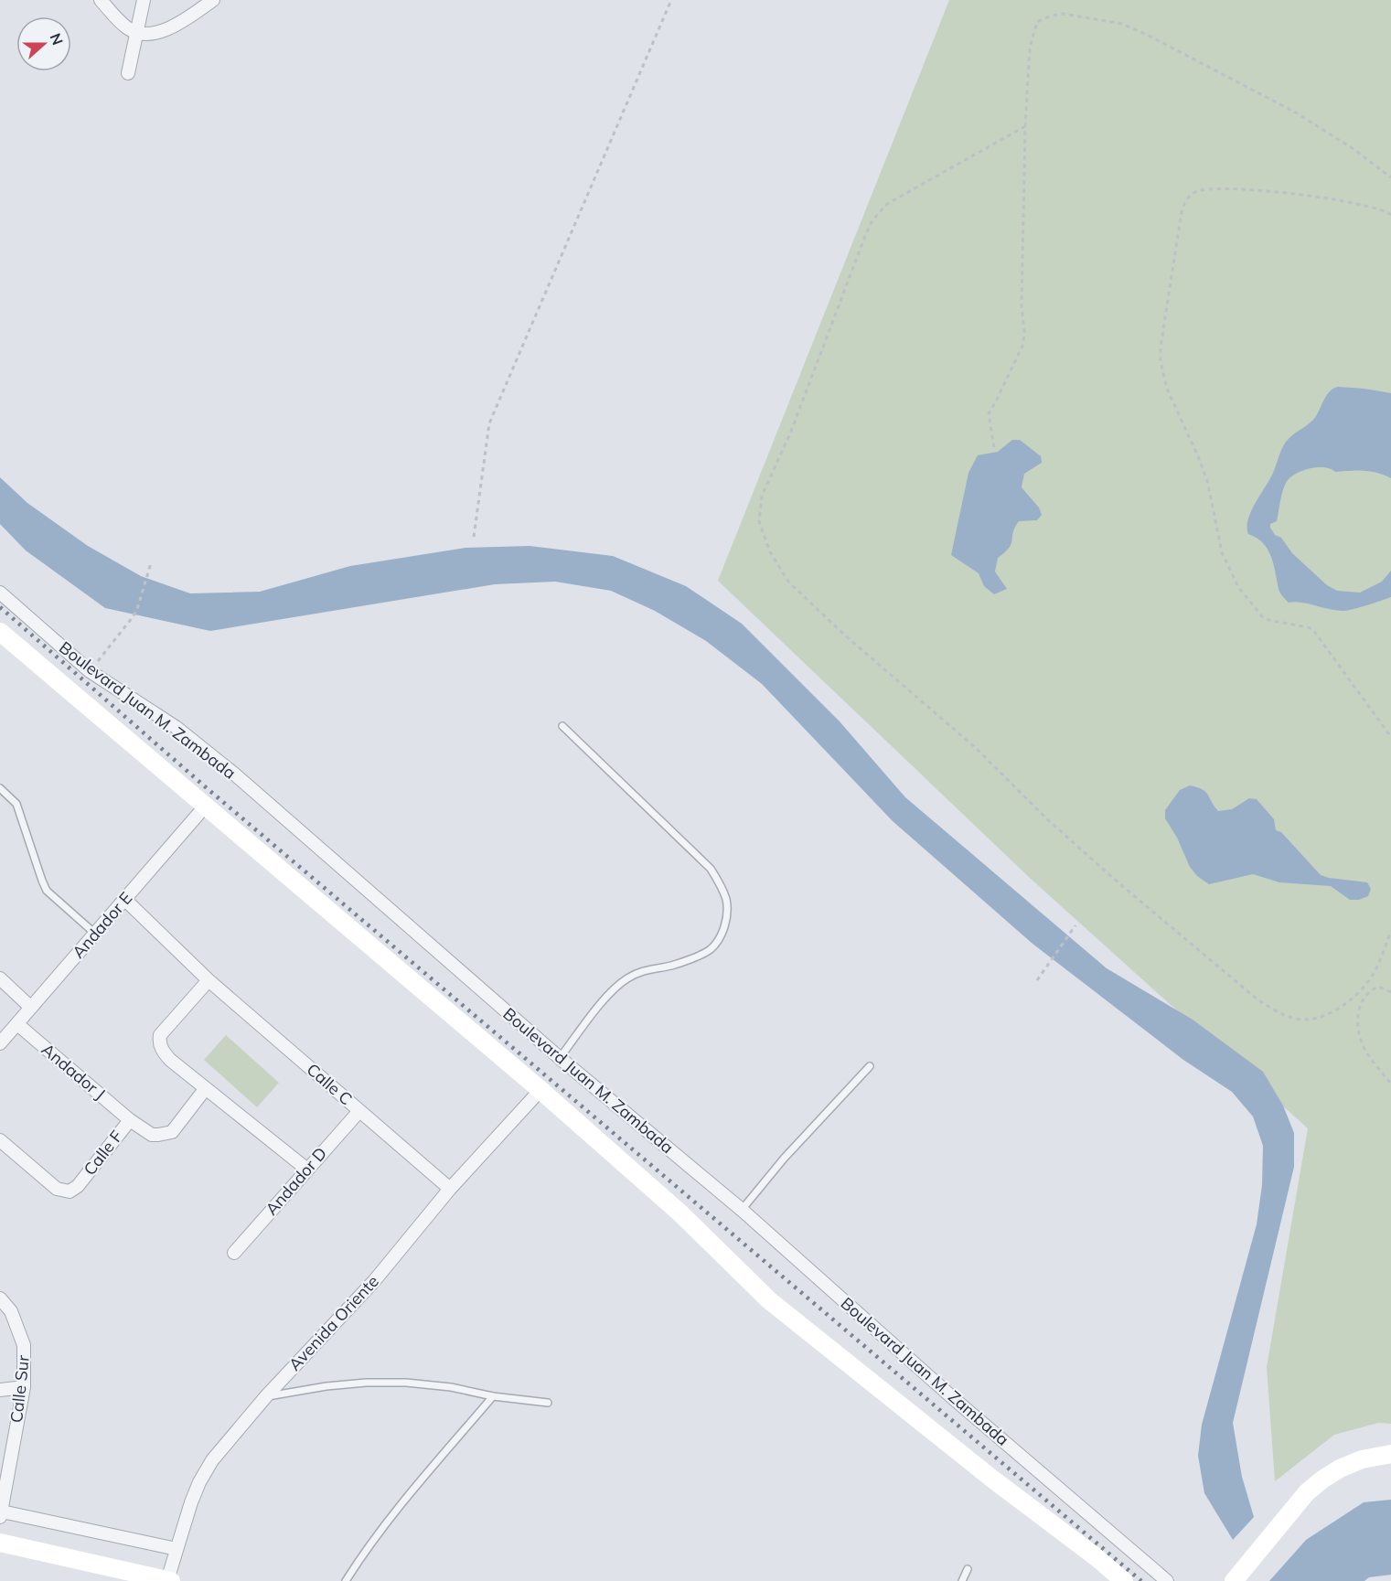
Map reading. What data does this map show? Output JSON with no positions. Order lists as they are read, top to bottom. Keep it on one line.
{"streets":{"street":["Boulevard Juan M. Zambada","Andador E","Andador J","Calle C","Calle F","Andador D","Avenida Oriente","Calle Sur"]},"crossings":[["Boulevard Juan M. Zambada","Andador E"],["Boulevard Juan M. Zambada","Avenida Oriente"],["Andador E","Andador J"],["Andador E","Calle C"],["Andador J","Calle F"],["Calle C","Andador D"],["Calle C","Avenida Oriente"]],"north":"right"}
